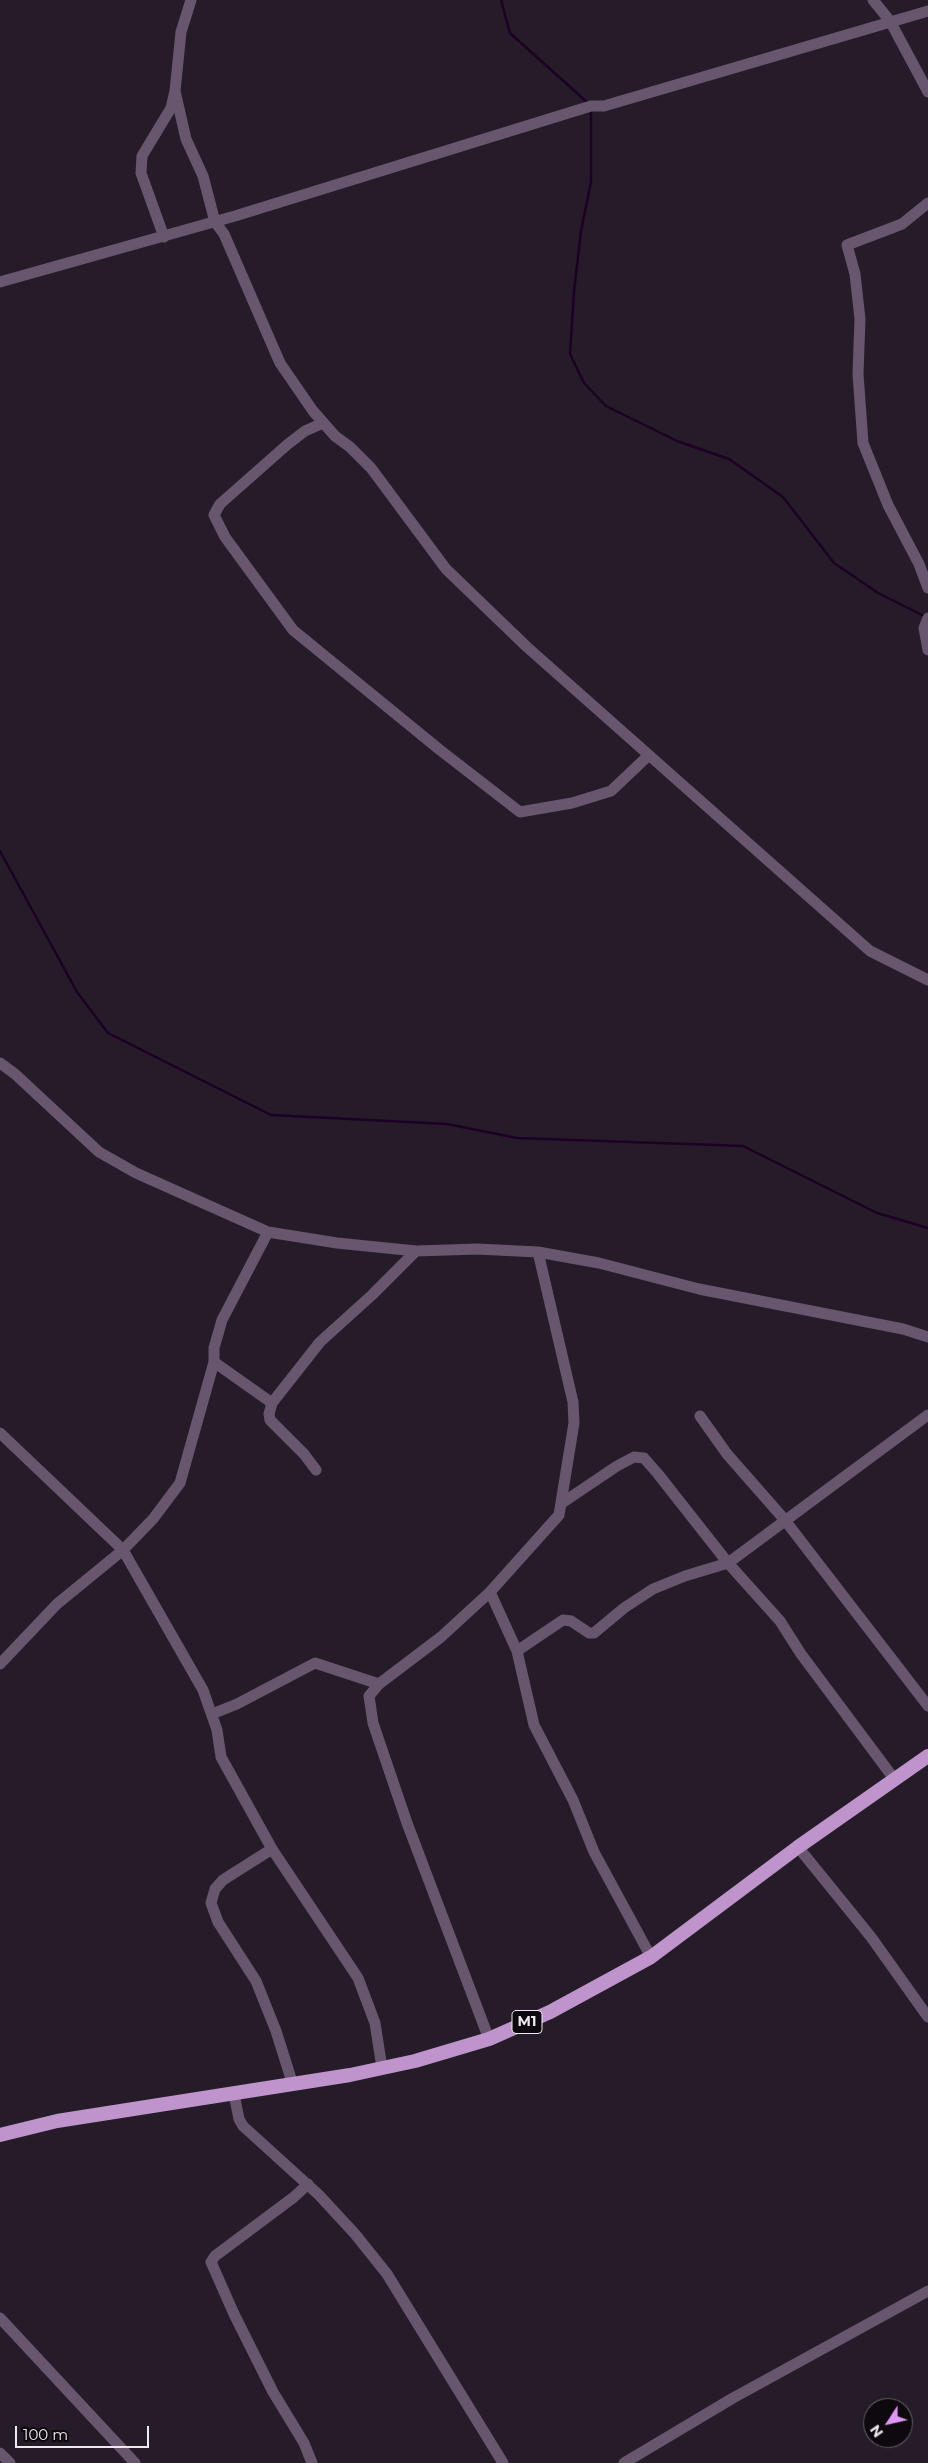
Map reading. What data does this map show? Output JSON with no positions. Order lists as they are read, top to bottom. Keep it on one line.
{"streets":{"highway":["M1"]},"scale_bar":"100 m","north":"bottom left"}
